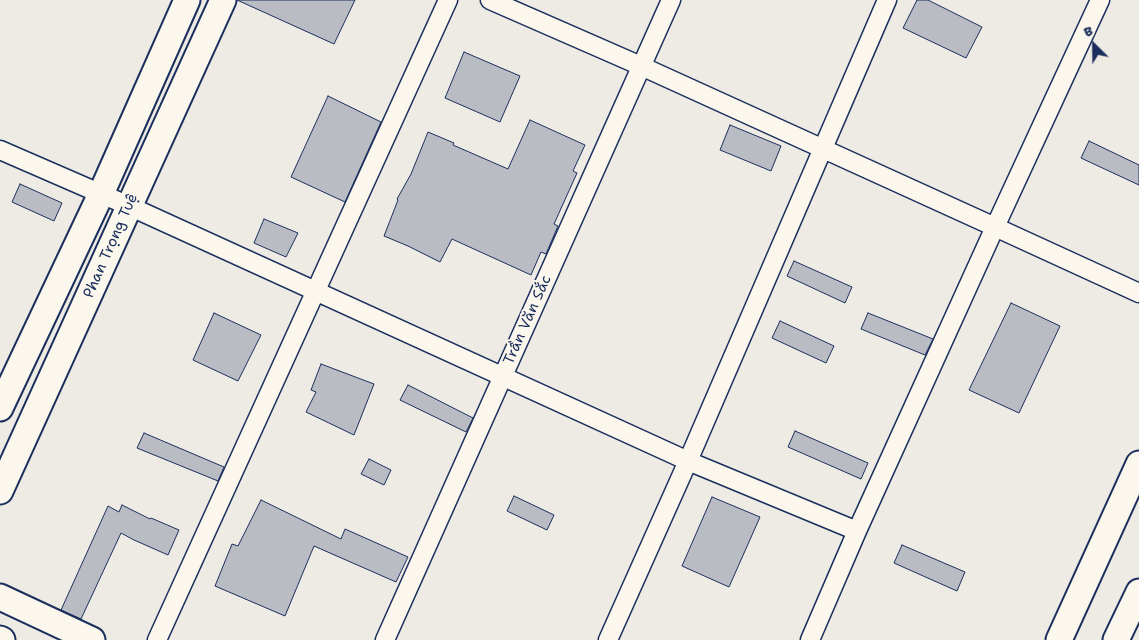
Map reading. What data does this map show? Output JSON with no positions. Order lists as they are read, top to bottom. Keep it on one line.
{"streets":{"street":["Phan Trọng Tuệ","Trần Văn Sắc"]},"north":"top left"}
